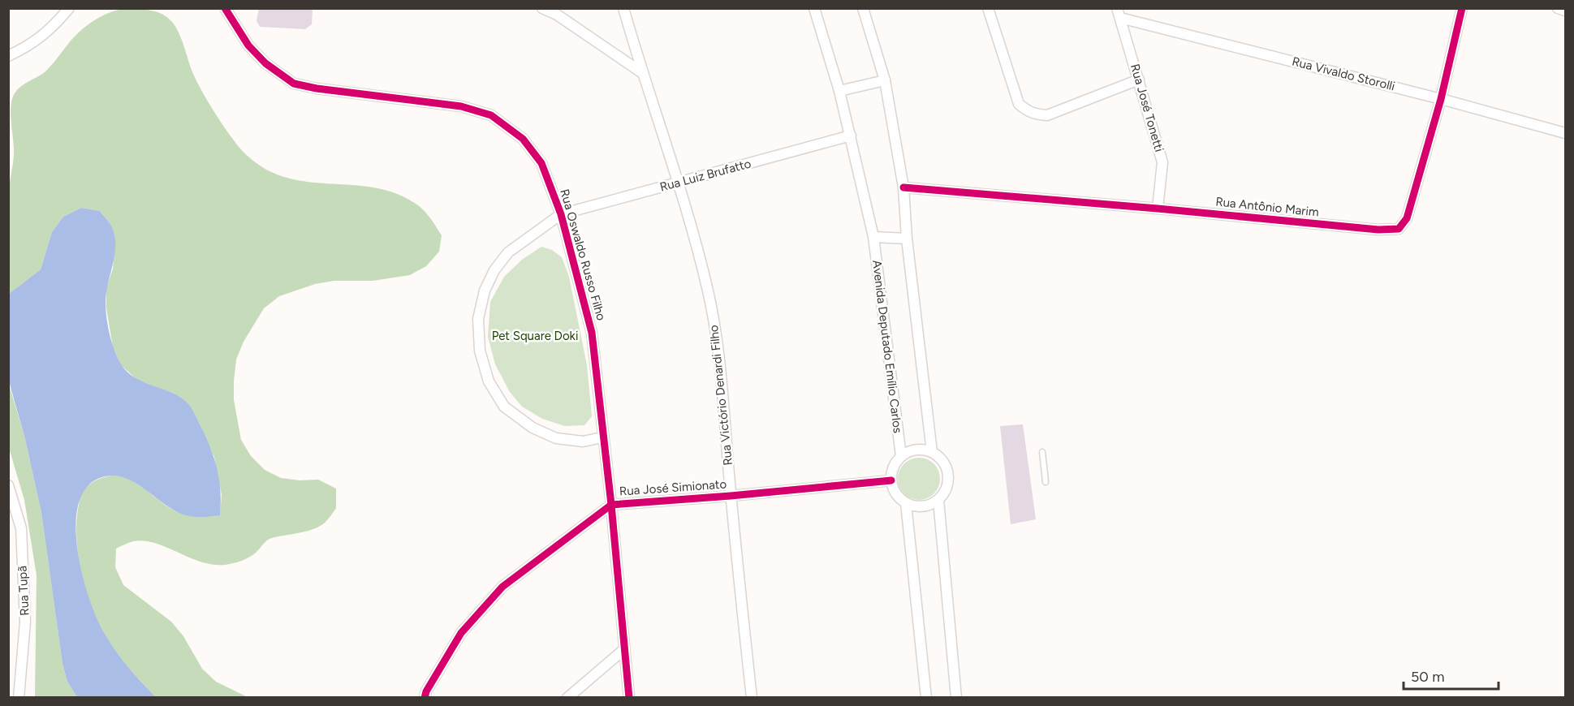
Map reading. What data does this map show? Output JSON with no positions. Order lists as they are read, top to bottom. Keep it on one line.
{"streets":{"street":["Rua Vivaldo Storolli","Rua José Tonetti","Rua Luiz Brufatto","Rua Antônio Marim","Rua Oswaldo Russo Filho","Avenida Deputado Emílio Carlos","Rua Victório Denardi Filho","Rua José Simionato","Rua Tupã"]},"crossings":[["Rua Vivaldo Storolli","Rua José Tonetti"],["Rua Vivaldo Storolli","Rua Antônio Marim"],["Rua José Tonetti","Rua Antônio Marim"],["Rua Luiz Brufatto","Rua Oswaldo Russo Filho"],["Rua Luiz Brufatto","Avenida Deputado Emílio Carlos"],["Rua Luiz Brufatto","Rua Victório Denardi Filho"],["Rua Oswaldo Russo Filho","Rua José Simionato"],["Avenida Deputado Emílio Carlos","Rua José Simionato"],["Rua Victório Denardi Filho","Rua José Simionato"]],"parks":["Pet Square Doki"],"scale_bar":"50 m"}
